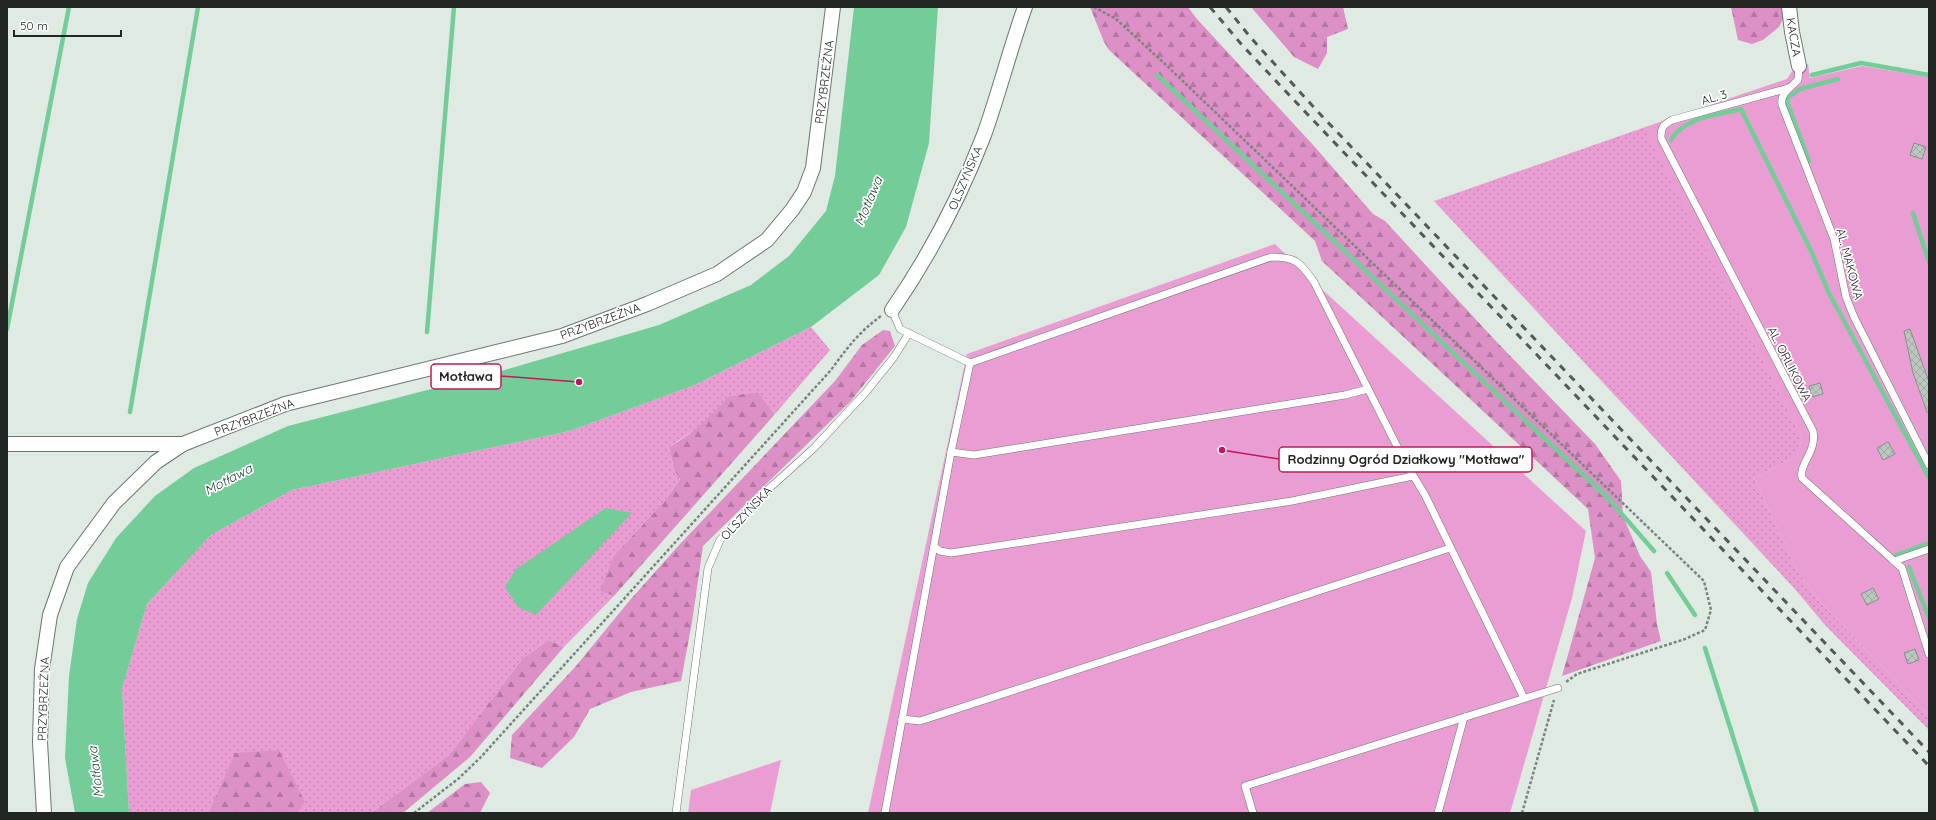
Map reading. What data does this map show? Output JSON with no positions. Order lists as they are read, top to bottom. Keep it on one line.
{"streets":{"street":["KACZA","PRZYBRZEŻNA","OLSZYŃSKA"],"lane":["AL. 3","AL. MAKOWA","AL. ORLIKOWA"]},"crossings":[["KACZA","AL. MAKOWA"],["AL. 3","AL. MAKOWA"],["AL. 3","AL. ORLIKOWA"]],"water":["Motława"],"places":["Motława","Rodzinny Ogród Działkowy \"Motława\""],"scale_bar":"50 m"}
